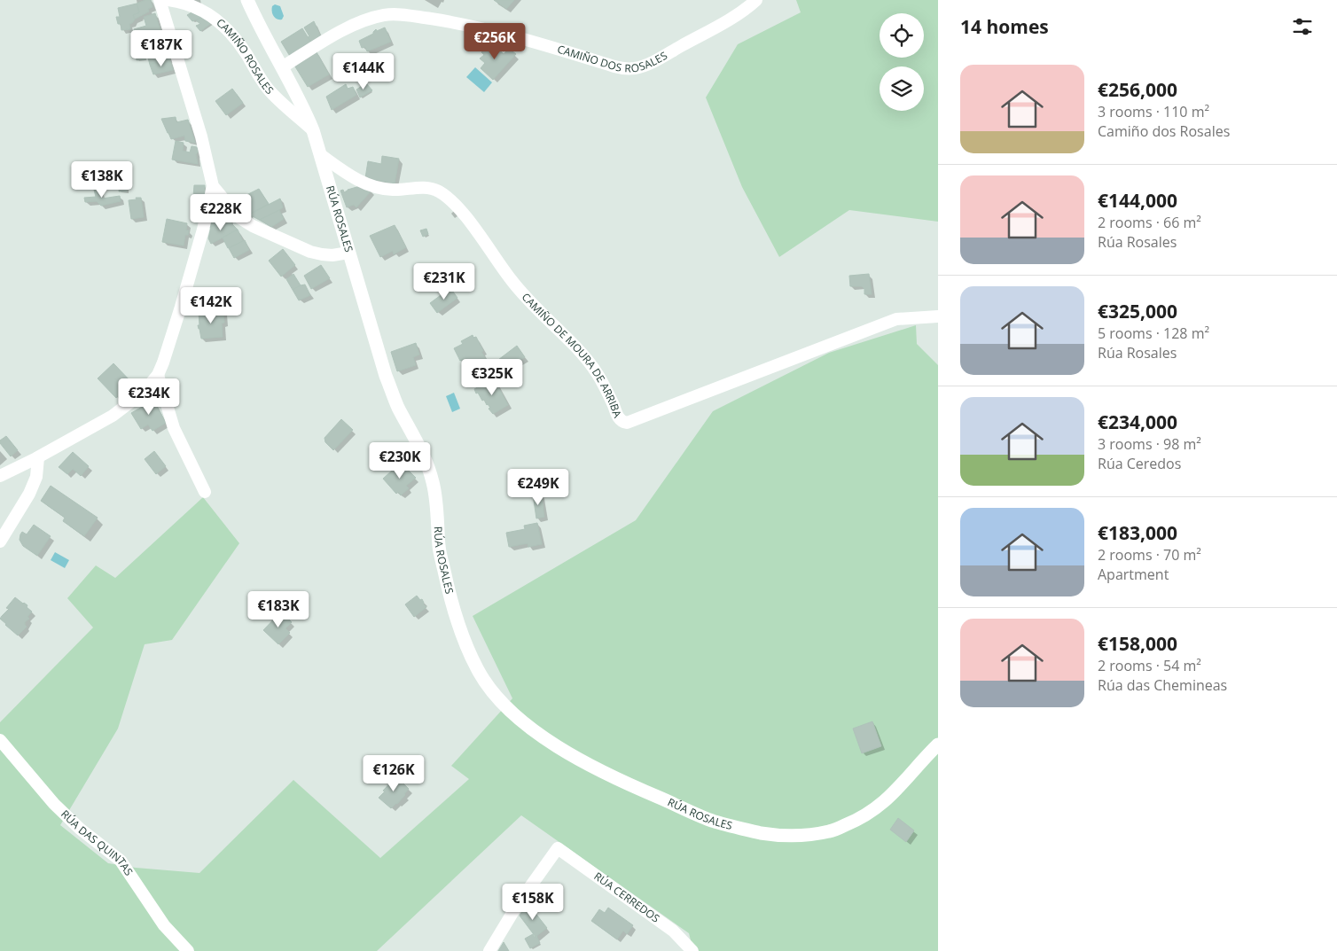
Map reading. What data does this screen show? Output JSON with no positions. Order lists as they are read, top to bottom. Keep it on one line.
{"streets":{"street":["CAMIÑO DOS ROSALES","CAMIÑO ROSALES","RÚA ROSALES","CAMIÑO DE MOURA DE ARRIBA","RÚA DAS QUINTAS","RÚA CERREDOS"]},"crossings":[["CAMIÑO DOS ROSALES","RÚA ROSALES"],["CAMIÑO ROSALES","RÚA ROSALES"],["RÚA ROSALES","CAMIÑO DE MOURA DE ARRIBA"]],"page":{"heading":"14 homes","price":["€256K","€187K","€144K","€138K","€228K","€231K","€142K","€325K","€234K","€230K","€249K","€183K","€126K","€158K"],"list":[{"name":"€256,000","note":"3 rooms · 110 m² · Camiño dos Rosales"},{"name":"€144,000","note":"2 rooms · 66 m² · Rúa Rosales"},{"name":"€325,000","note":"5 rooms · 128 m² · Rúa Rosales"},{"name":"€234,000","note":"3 rooms · 98 m² · Rúa Ceredos"},{"name":"€183,000","note":"2 rooms · 70 m² · Apartment"},{"name":"€158,000","note":"2 rooms · 54 m² · Rúa das Chemineas"}]}}
